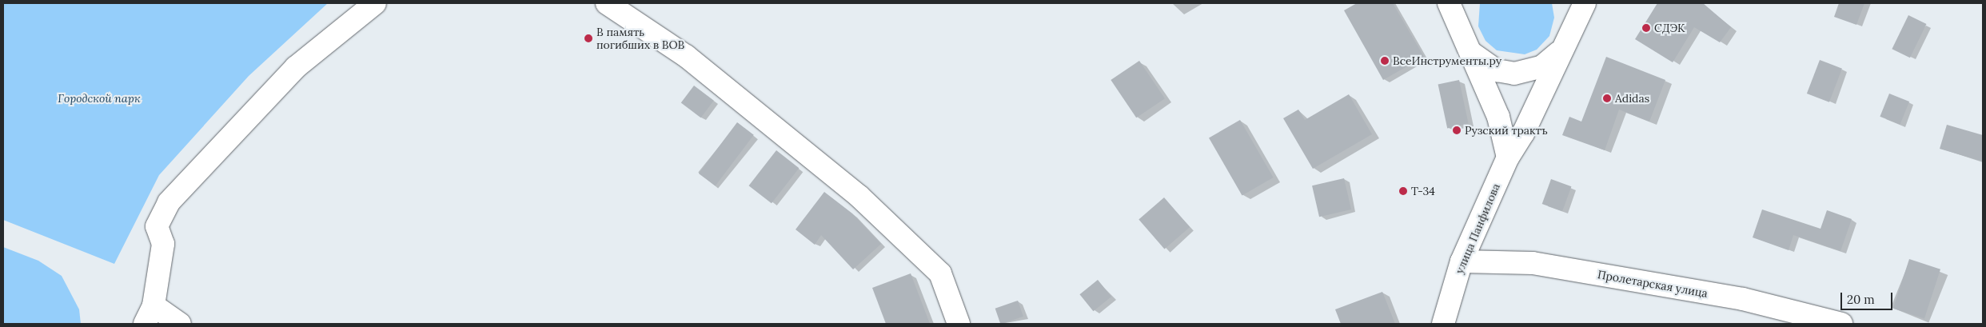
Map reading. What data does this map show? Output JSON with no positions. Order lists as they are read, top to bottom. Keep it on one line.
{"streets":{"street":["улица Панфилова","Пролетарская улица"]},"crossings":[["улица Панфилова","Пролетарская улица"]],"parks":["Городской парк"],"places":["СДЭК","В память погибших в ВОВ","ВсеИнструменты.ру","Adidas","Рузский трактъ","Т-34"],"scale_bar":"20 m"}
